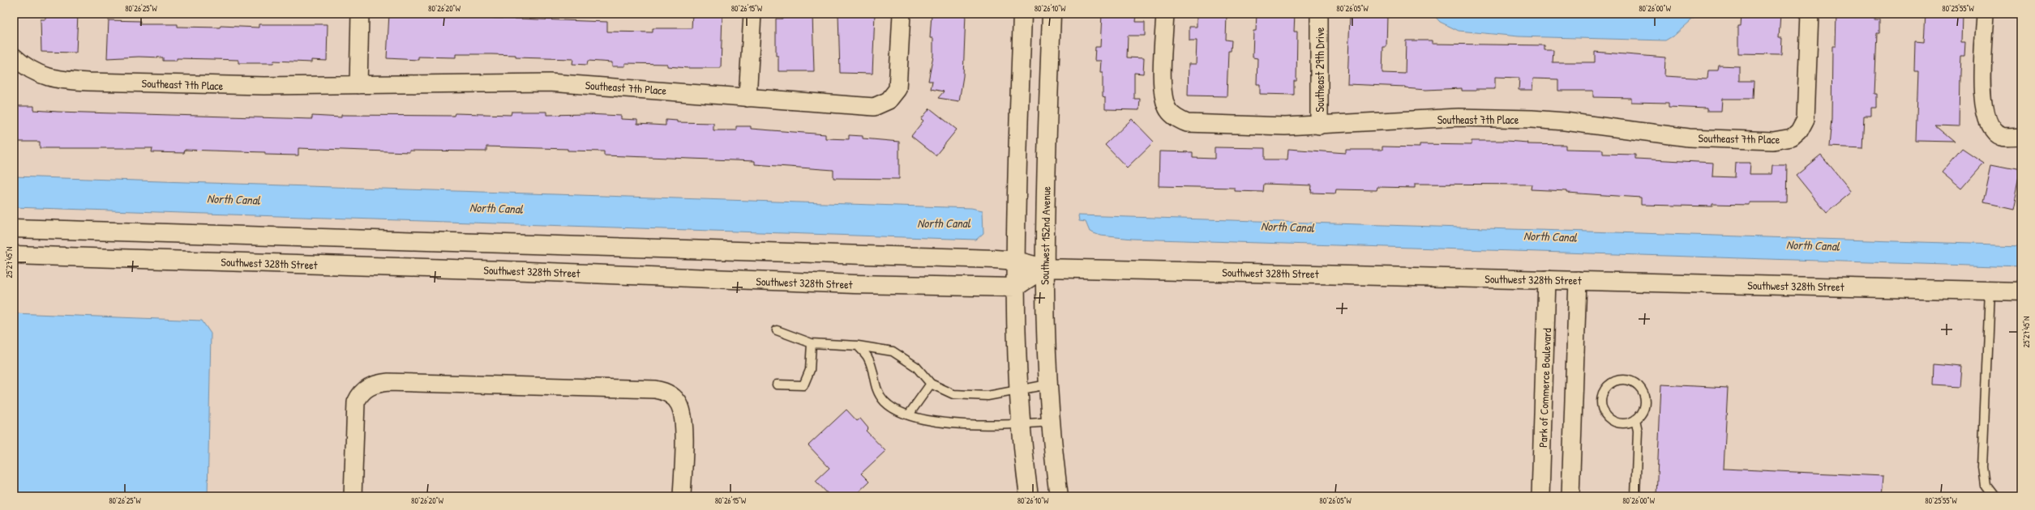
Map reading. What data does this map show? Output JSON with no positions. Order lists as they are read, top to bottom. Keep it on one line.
{"streets":{"street":["Southeast 29th Drive","Southeast 7th Place","Southwest 152nd Avenue","Southwest 328th Street","Park of Commerce Boulevard"]},"crossings":[["Southeast 29th Drive","Southeast 7th Place"],["Southwest 152nd Avenue","Southwest 328th Street"],["Southwest 328th Street","Park of Commerce Boulevard"]],"water":["North Canal"],"coordinates":["80°26'25\"W","80°26'20\"W","80°26'15\"W","80°26'10\"W","80°26'05\"W","80°26'00\"W","80°25'55\"W","25°27'45\"N"]}
